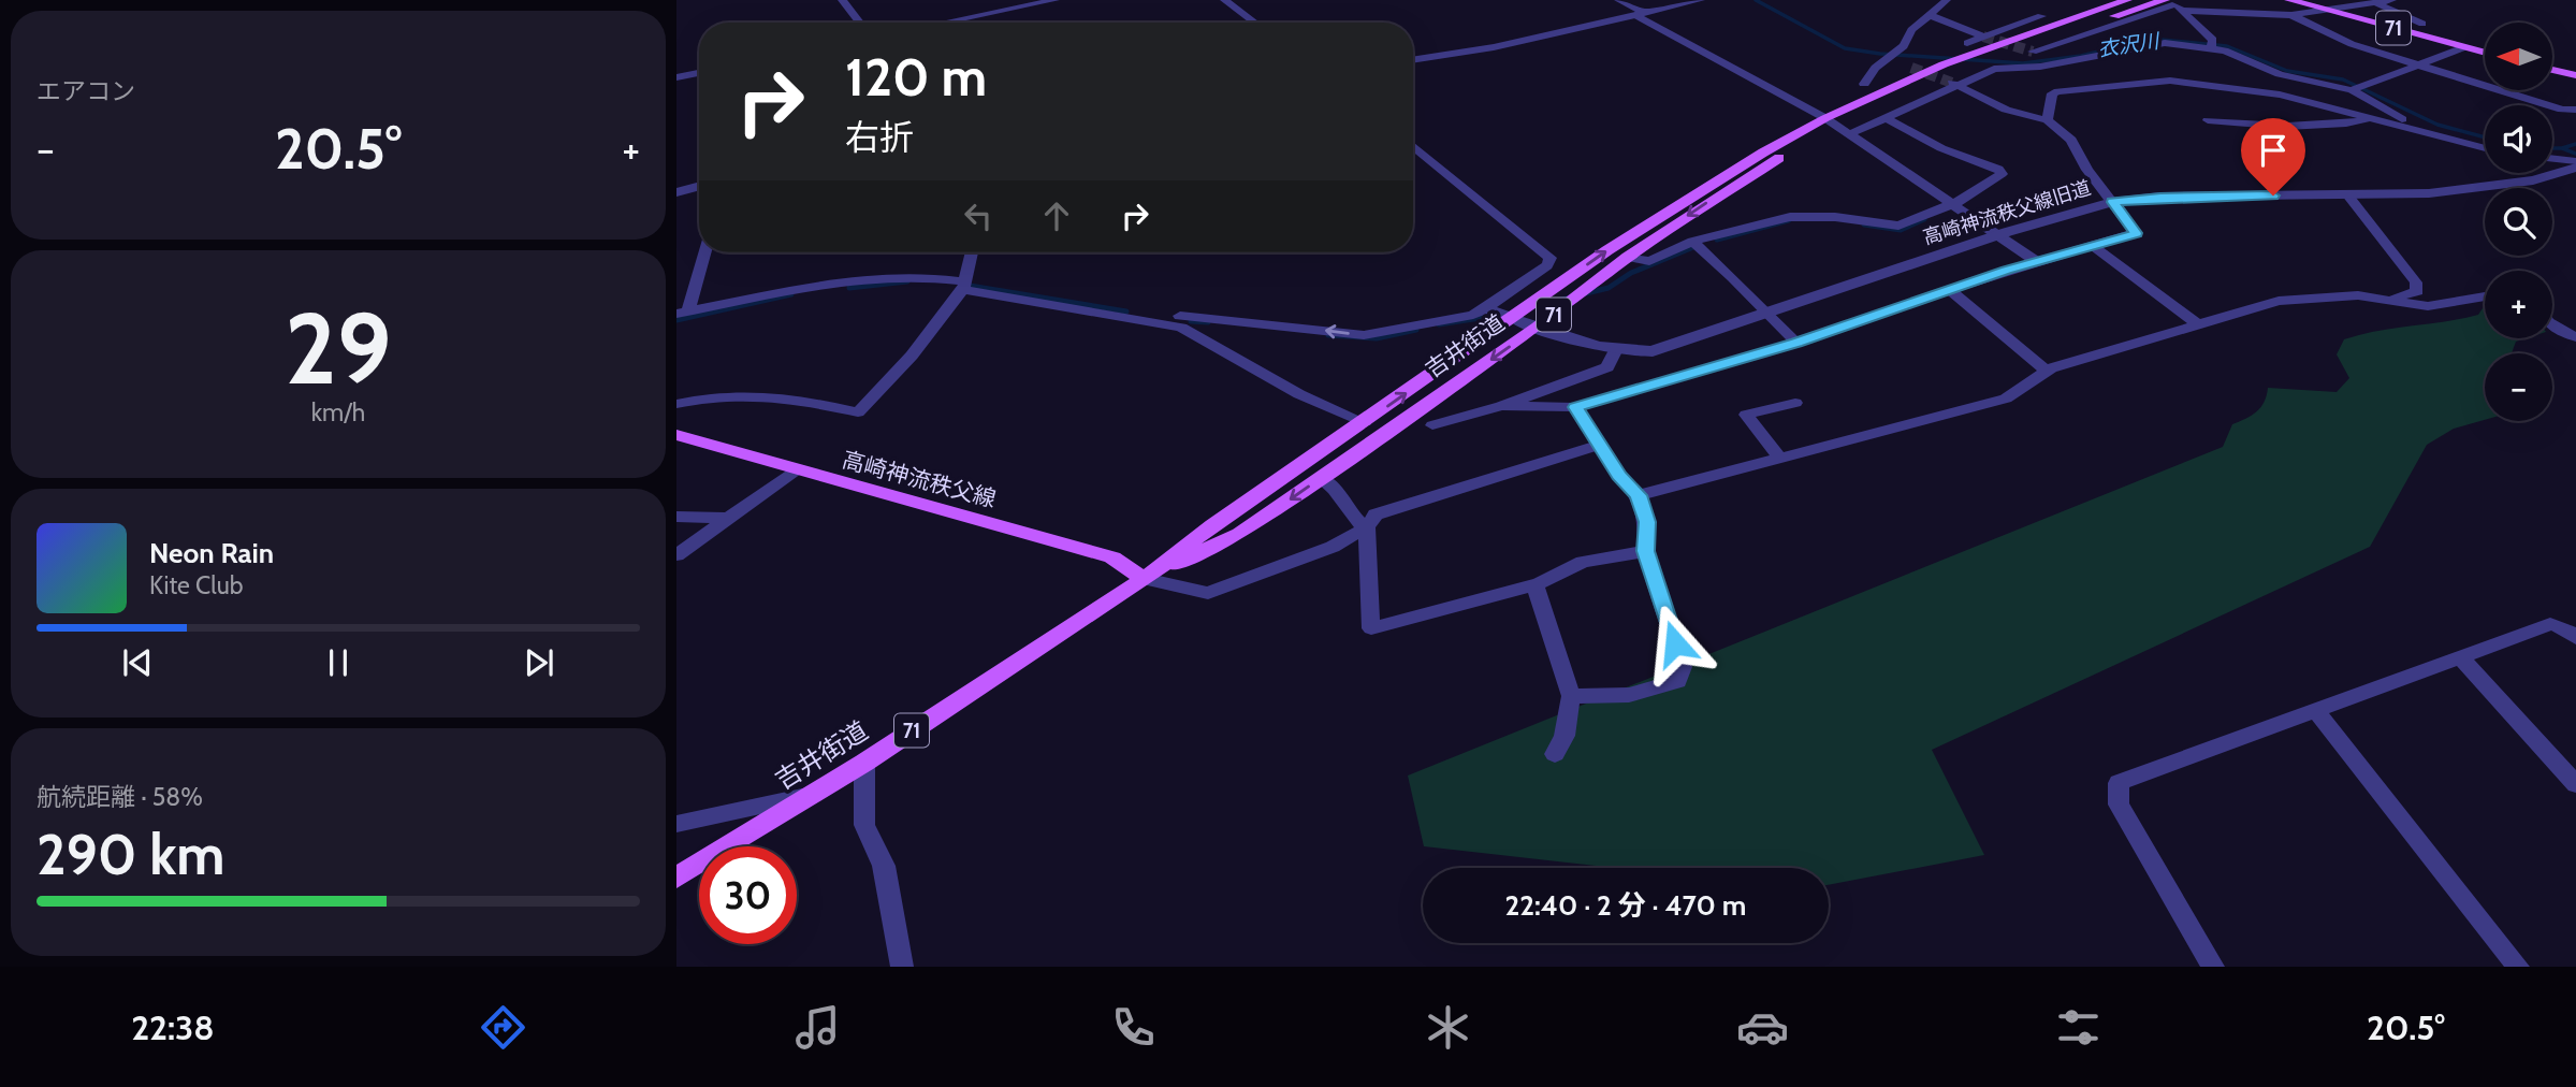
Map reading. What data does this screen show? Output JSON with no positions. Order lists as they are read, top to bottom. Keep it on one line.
{"streets":{"main road":["71","吉井街道","高崎神流秩父線"],"street":["高崎神流秩父線旧道"]},"crossings":[["71","吉井街道"],["高崎神流秩父線旧道","吉井街道"],["吉井街道","高崎神流秩父線"]],"water":["衣沢川"],"north":"left","page":{"tile":["エアコン",["29","km/h"],["航続距離 · 58%","290 km"]],"map_buttons":["+","−"],"turn":["120 m","右折"],"heat":["−","20.5°","+"],"song":["Neon Rain","Kite Club"],"limit":"30","trip":"22:40 · 2 分 · 470 m","tabs":["22:38","20.5°"]}}
